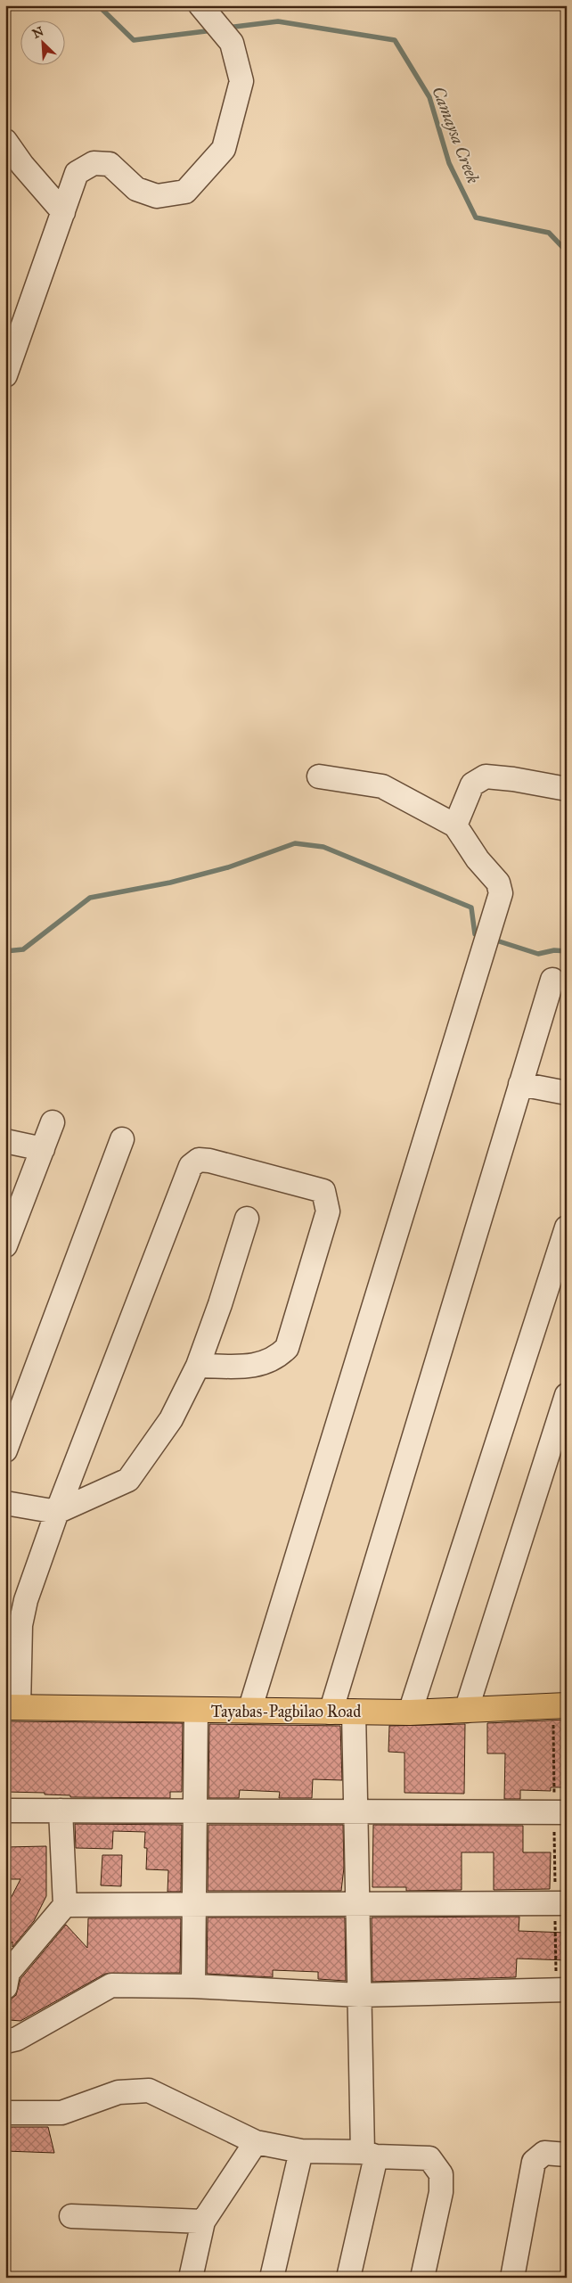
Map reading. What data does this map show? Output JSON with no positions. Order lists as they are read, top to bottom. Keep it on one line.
{"streets":{"main road":["Tayabas-Pagbilao Road"]},"water":["Camaysa Creek"],"north":"top left"}
